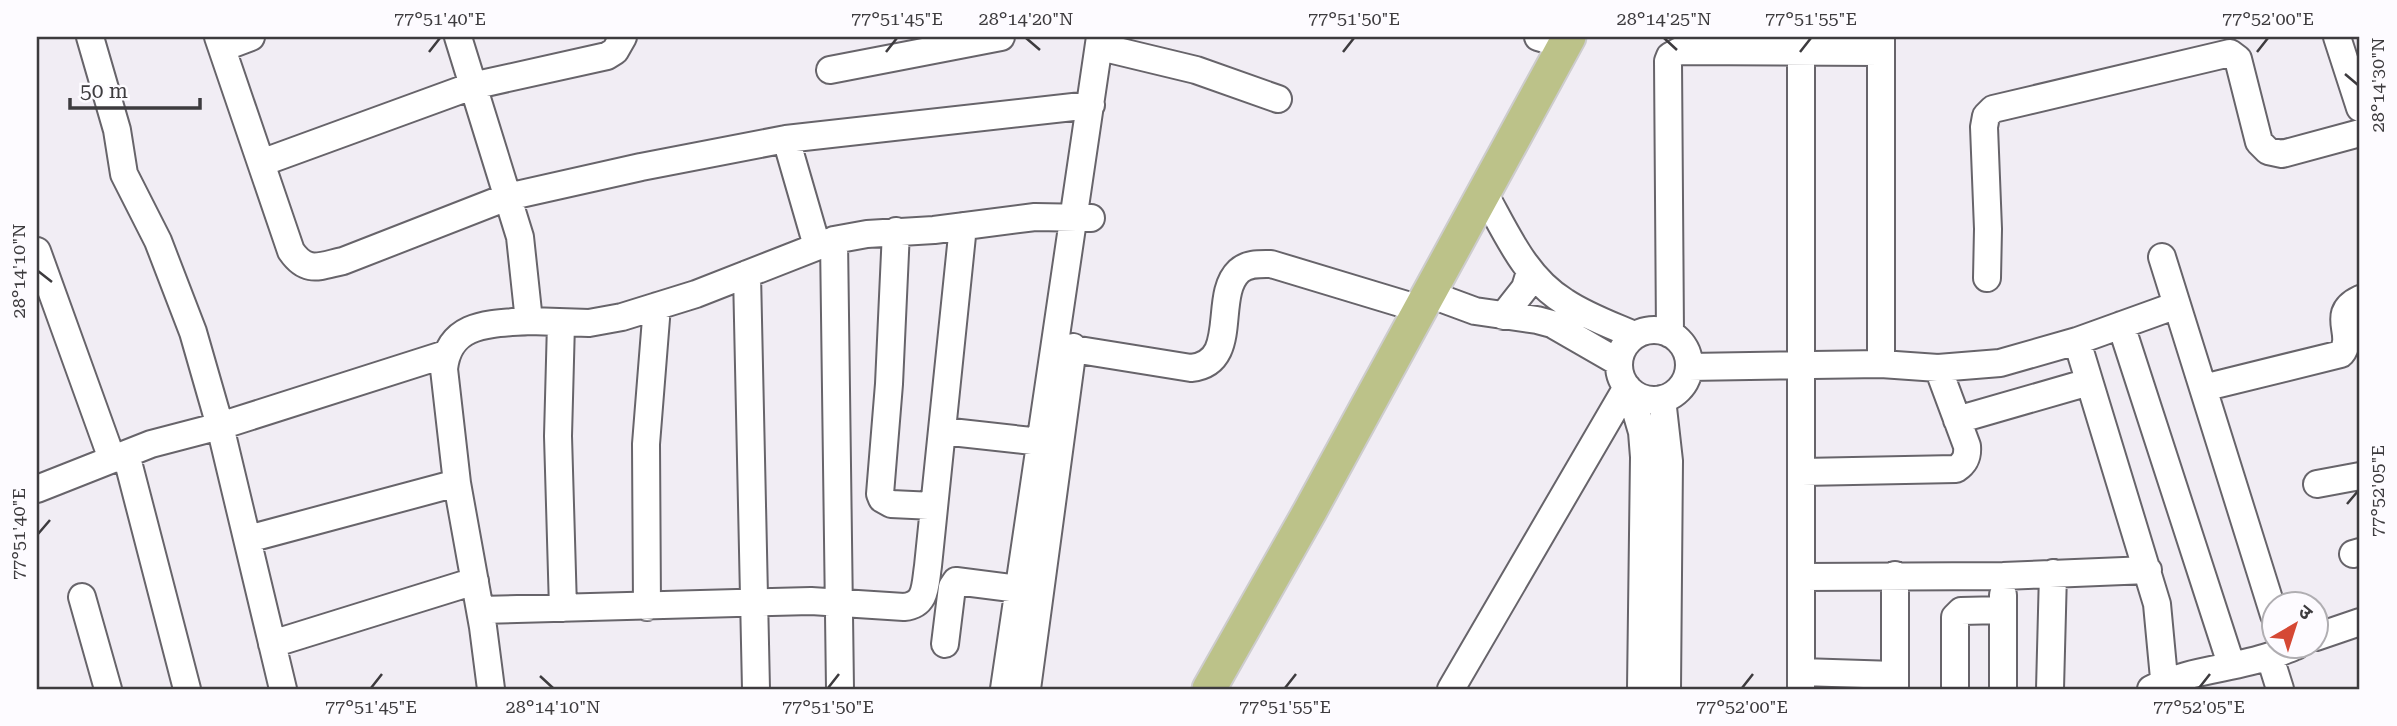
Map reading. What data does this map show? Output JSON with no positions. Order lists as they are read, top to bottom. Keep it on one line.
{"scale_bar":"50 m","north":"top right","coordinates":["77°51'40\"E","77°51'45\"E","28°14'20\"N","77°51'50\"E","28°14'25\"N","77°51'55\"E","77°52'00\"E","28°14'30\"N","28°14'10\"N","77°52'05\"E"]}
